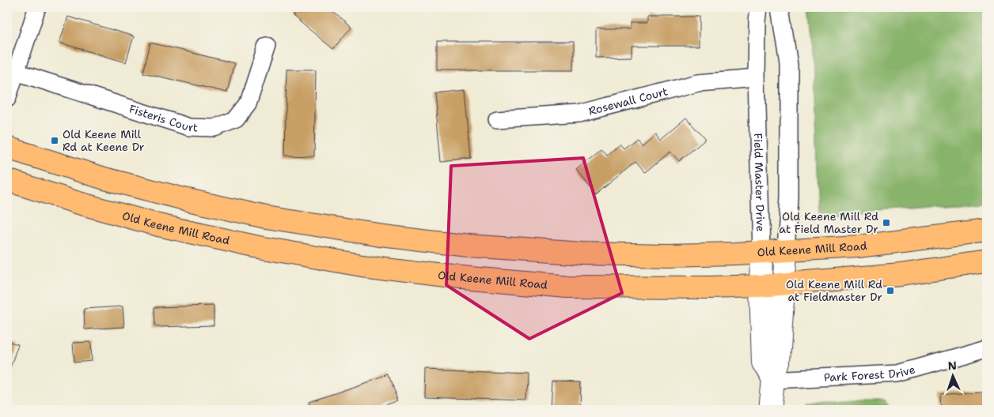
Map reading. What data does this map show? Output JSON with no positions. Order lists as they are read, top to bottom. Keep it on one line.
{"streets":{"main road":["Old Keene Mill Road"],"street":["Rosewall Court","Fisteris Court","Field Master Drive","Park Forest Drive"]},"crossings":[["Rosewall Court","Field Master Drive"],["Field Master Drive","Old Keene Mill Road"],["Field Master Drive","Park Forest Drive"]],"places":{"transit":["Old Keene Mill Rd at Keene Dr","Old Keene Mill Rd at Field Master Dr","Old Keene Mill Rd at Fieldmaster Dr"]},"north":"top"}
